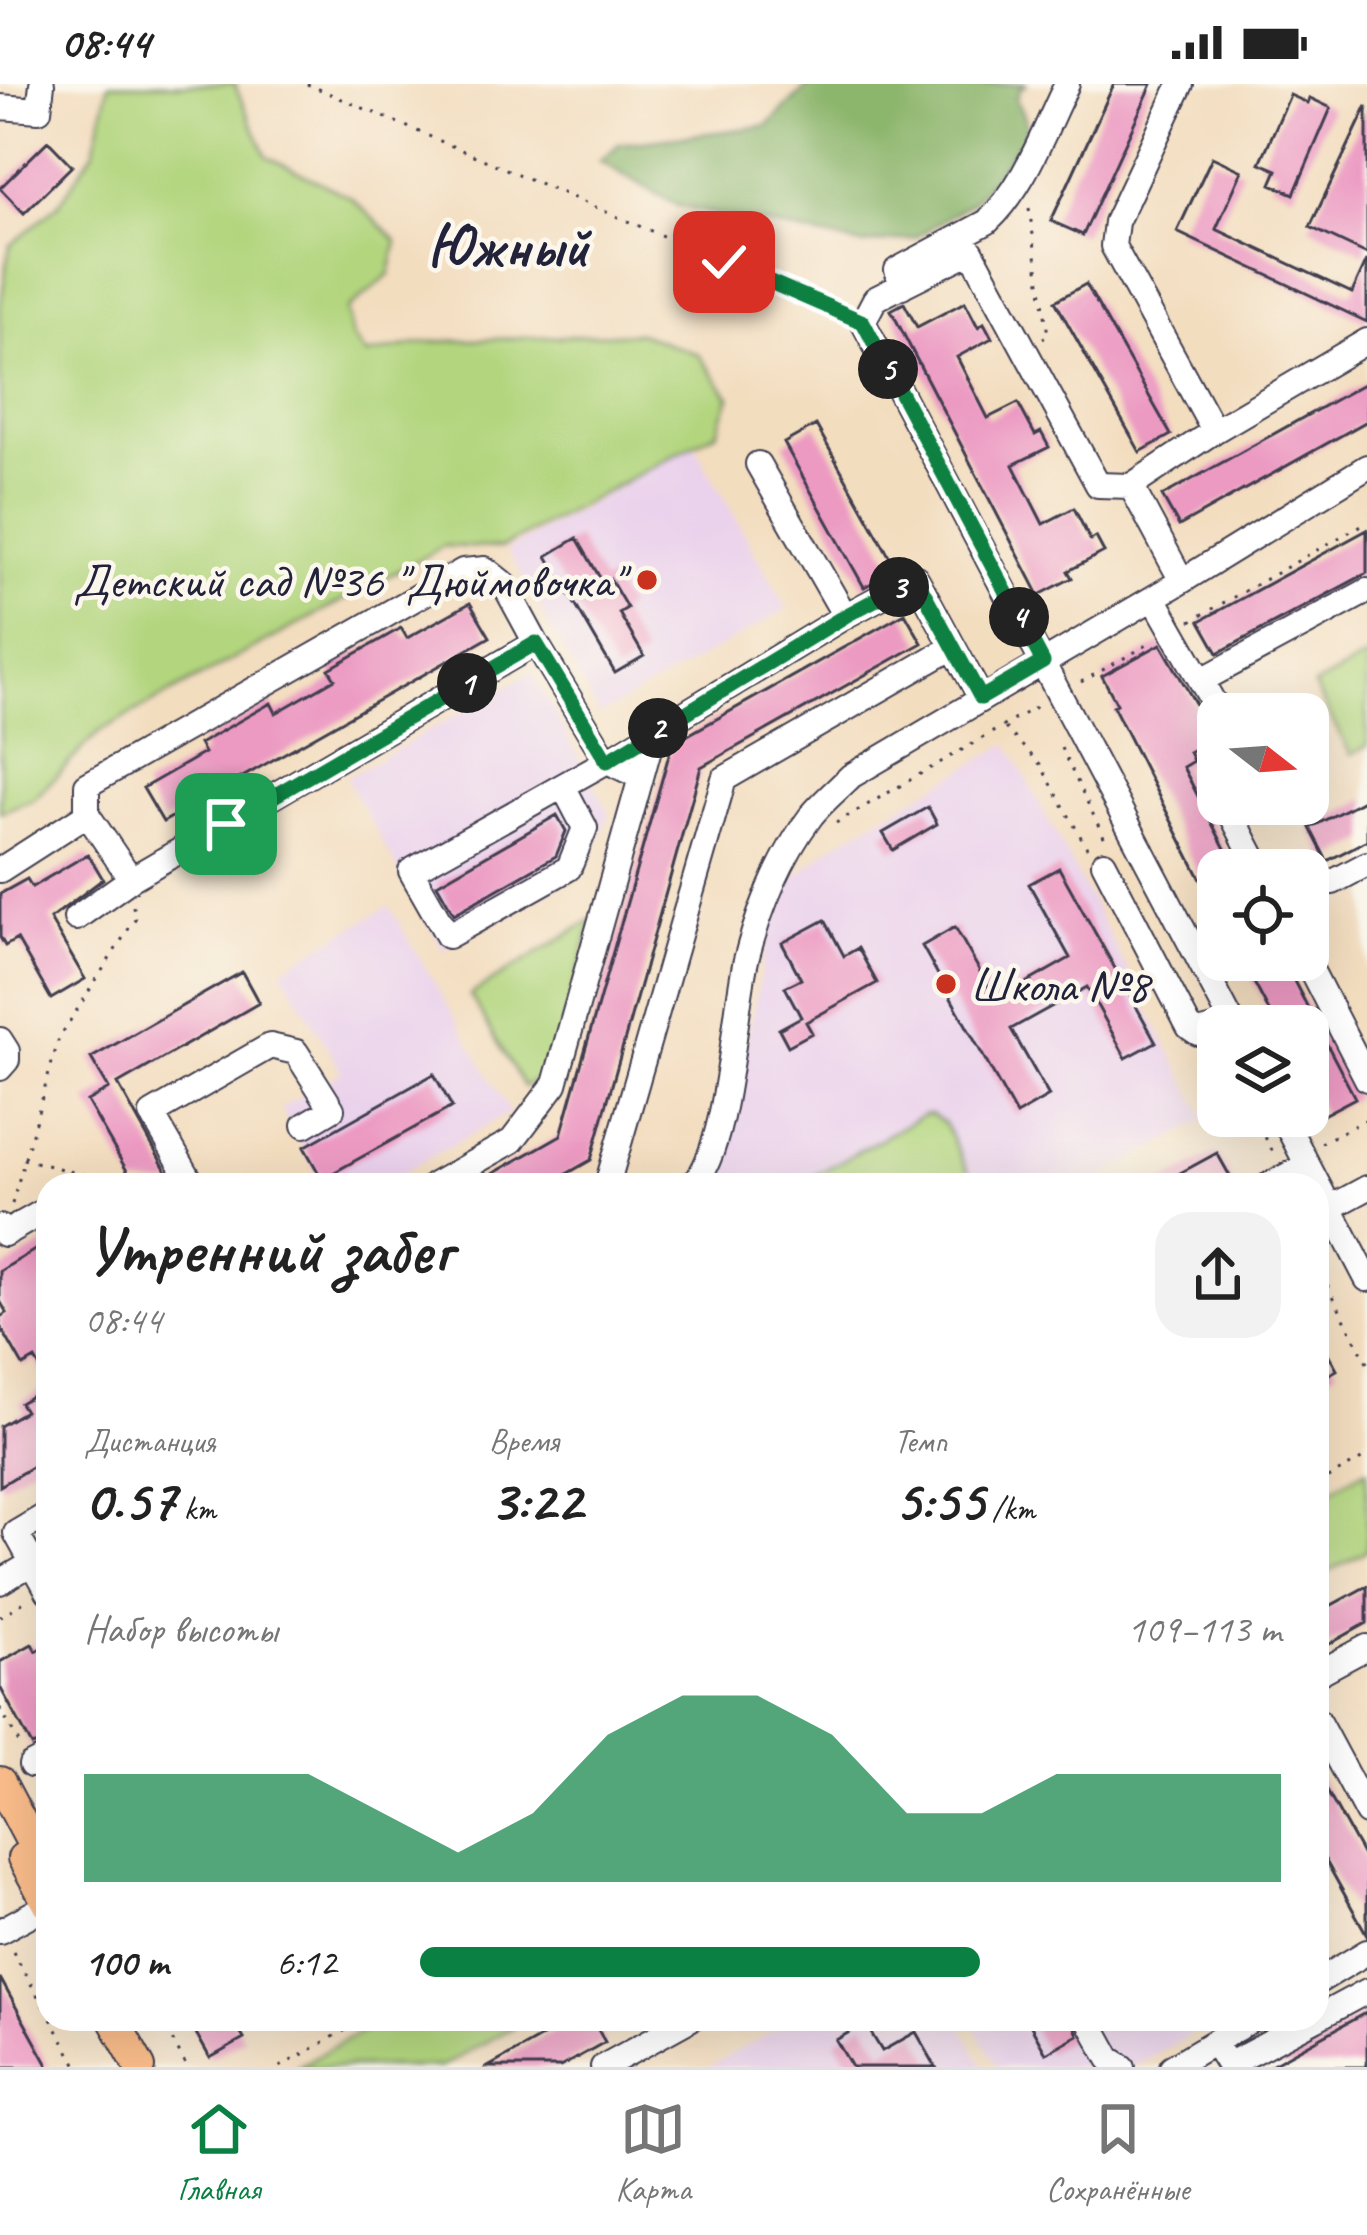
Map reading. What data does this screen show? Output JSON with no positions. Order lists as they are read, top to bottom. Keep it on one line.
{"districts":["Южный"],"places":["Детский сад №36 \"Дюймовочка\"","Школа №8"],"north":"right","page":{"status":"08:44","pins":["5","3","4","1","2"],"heading":["Утренний забег","08:44"],"stats":[["Дистанция","0.57 km"],["Время","3:22"],["Темп","5:55 /km"]],"chart":["Набор высоты","109–113 m"],"list":[{"name":"100 m","note":"6:12"}],"tabs":["Главная","Карта","Сохранённые"]}}
